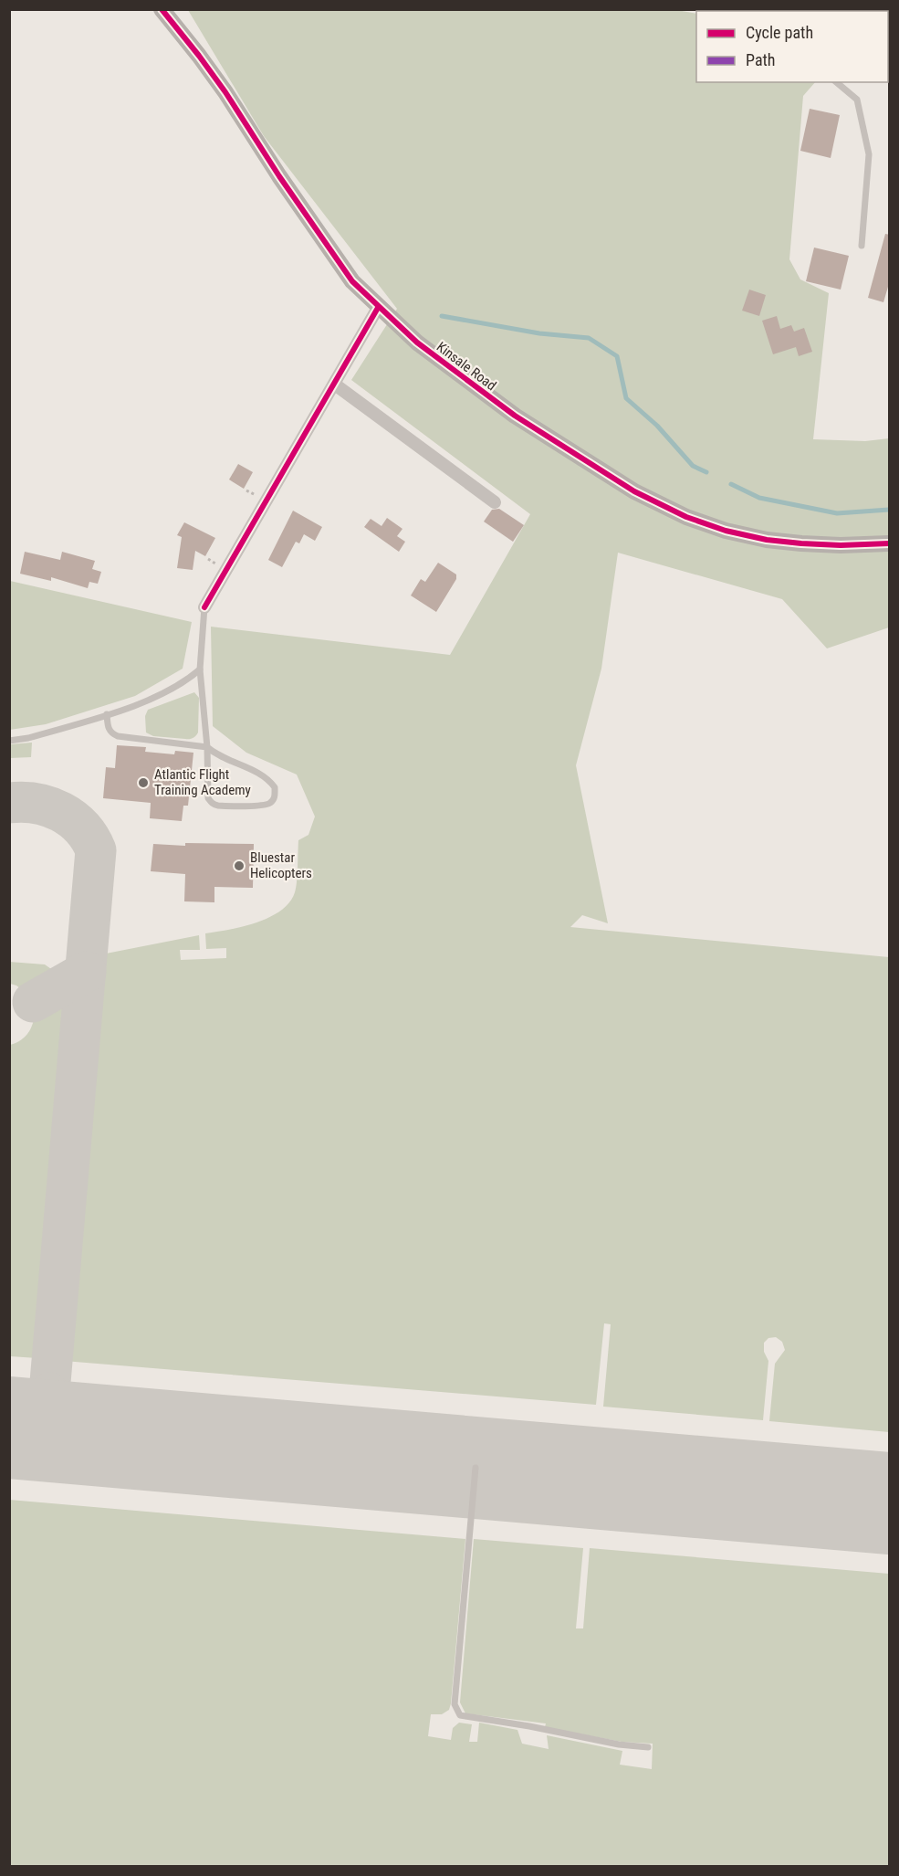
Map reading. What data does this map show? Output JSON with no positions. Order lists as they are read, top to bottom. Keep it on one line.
{"streets":{"main road":["Kinsale Road"]},"places":["Atlantic Flight Training Academy","Bluestar Helicopters"],"legend":["Cycle path","Path"]}
